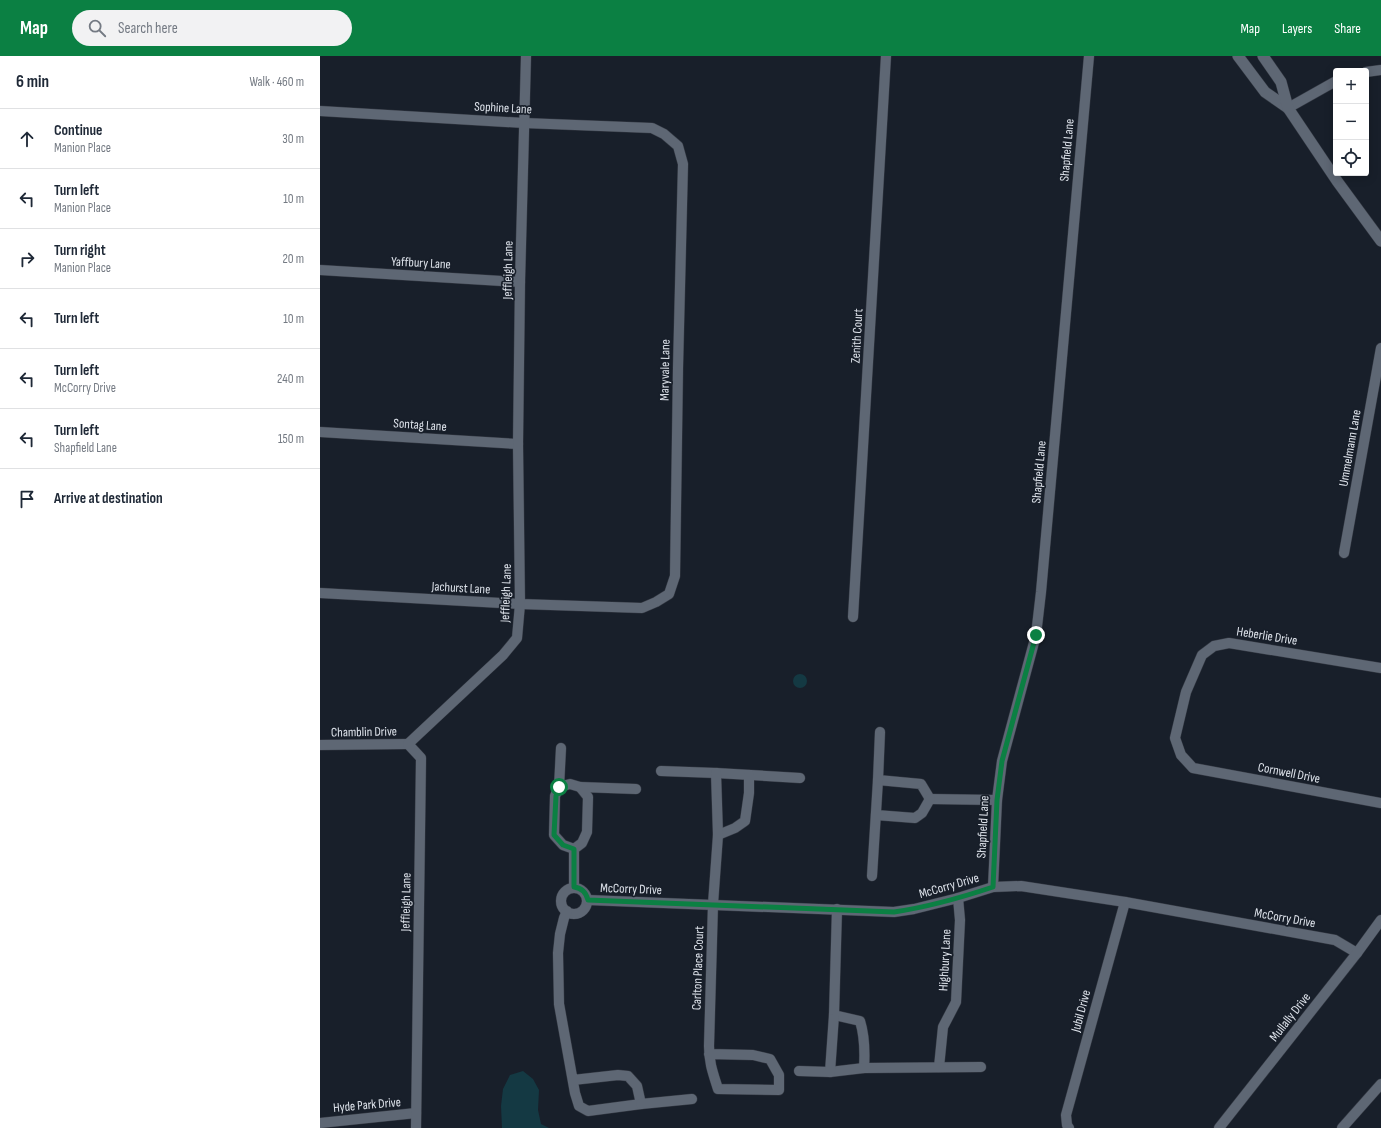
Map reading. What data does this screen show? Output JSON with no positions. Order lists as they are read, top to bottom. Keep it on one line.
{"streets":{"street":["Sophine Lane","Shapfield Lane","Yaffbury Lane","Jeffleigh Lane","Zenith Court","Maryvale Lane","Sontag Lane","Ummelmann Lane","Jachurst Lane","Heberlie Drive","Chamblin Drive","Cornwell Drive","McCorry Drive","Highbury Lane","Carlton Place Court","Jubil Drive","Mullally Drive","Hyde Park Drive"]},"crossings":[["Sophine Lane","Jeffleigh Lane"],["Sophine Lane","Maryvale Lane"],["Shapfield Lane","McCorry Drive"],["Yaffbury Lane","Jeffleigh Lane"],["Jeffleigh Lane","Sontag Lane"],["Jeffleigh Lane","Jachurst Lane"],["Jeffleigh Lane","Chamblin Drive"],["Jeffleigh Lane","Hyde Park Drive"],["Maryvale Lane","Jachurst Lane"],["Heberlie Drive","Cornwell Drive"],["McCorry Drive","Highbury Lane"],["McCorry Drive","Carlton Place Court"],["McCorry Drive","Jubil Drive"],["McCorry Drive","Mullally Drive"]],"page":{"header":"Map","search":"Search here","nav":["Map","Layers","Share"],"heading":["6 min","Walk · 460 m"],"map_buttons":["+","−"],"list":[["Continue","Manion Place","30 m"],["Turn left","Manion Place","10 m"],["Turn right","Manion Place","20 m"],["Turn left","10 m"],["Turn left","McCorry Drive","240 m"],["Turn left","Shapfield Lane","150 m"],"Arrive at destination"]}}
